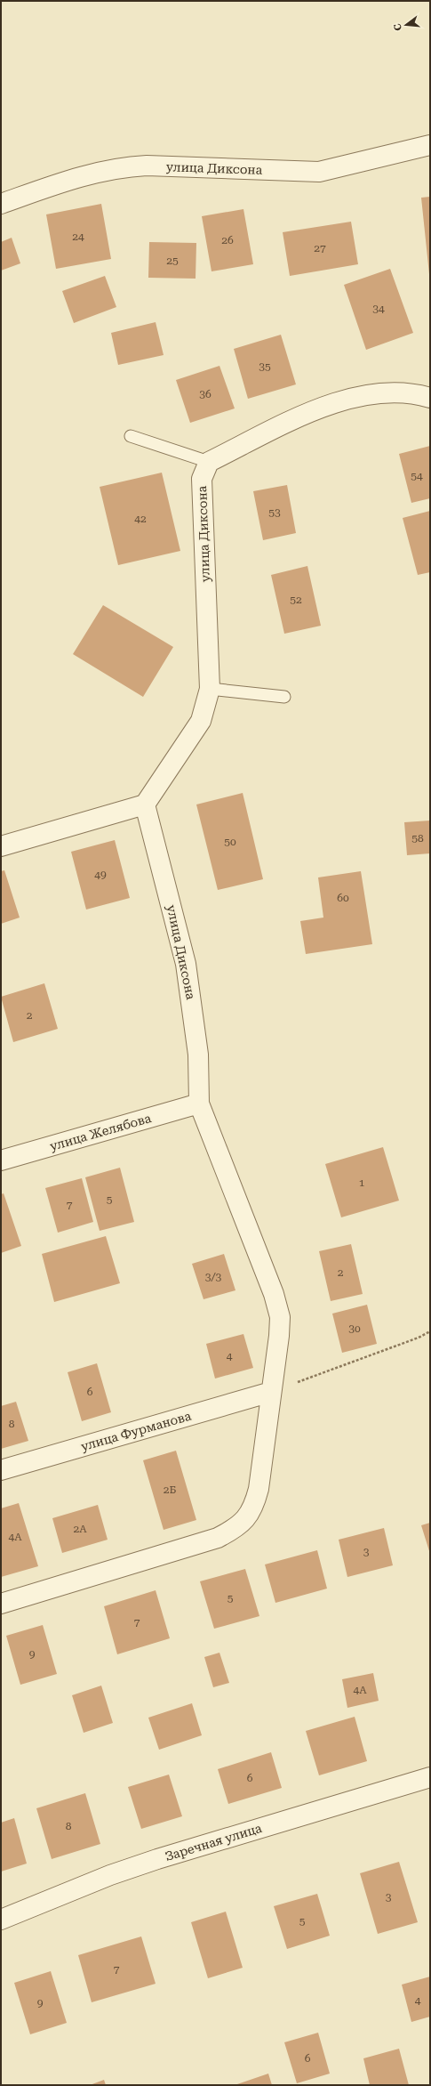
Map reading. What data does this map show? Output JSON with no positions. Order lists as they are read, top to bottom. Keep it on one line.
{"streets":{"street":["улица Диксона","улица Желябова","улица Фурманова","Заречная улица"]},"crossings":[["улица Диксона","улица Желябова"]],"house_numbers":["24","26","27","25","34","35","36","54","53","42","52","58","50","49","60","2","1","5","7","2","3/3","30","4","6","8","2Б","2А","4А","3","5","7","9","4А","6","8","3","5","7","4","9","6"],"north":"left"}
